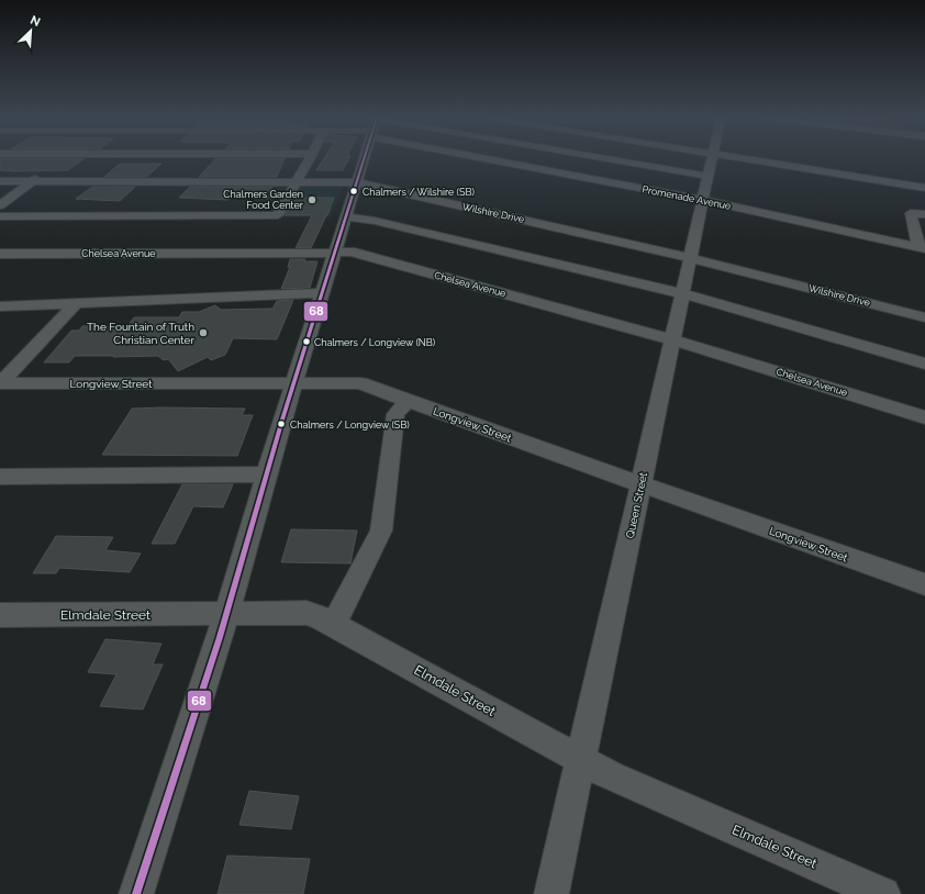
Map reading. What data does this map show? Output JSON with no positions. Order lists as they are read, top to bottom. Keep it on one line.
{"streets":{"street":["Promenade Avenue","Wilshire Drive","Chelsea Avenue","Longview Street","Queen Street","Elmdale Street"]},"crossings":[["Promenade Avenue","Queen Street"],["Wilshire Drive","Queen Street"],["Chelsea Avenue","Queen Street"],["Longview Street","Queen Street"],["Queen Street","Elmdale Street"]],"places":["Chalmers / Wilshire (SB)","Chalmers Garden Food Center","The Fountain of Truth Christian Center","Chalmers / Longview (NB)","Chalmers / Longview (SB)"],"lines":["transit line 68"],"north":"top right"}
